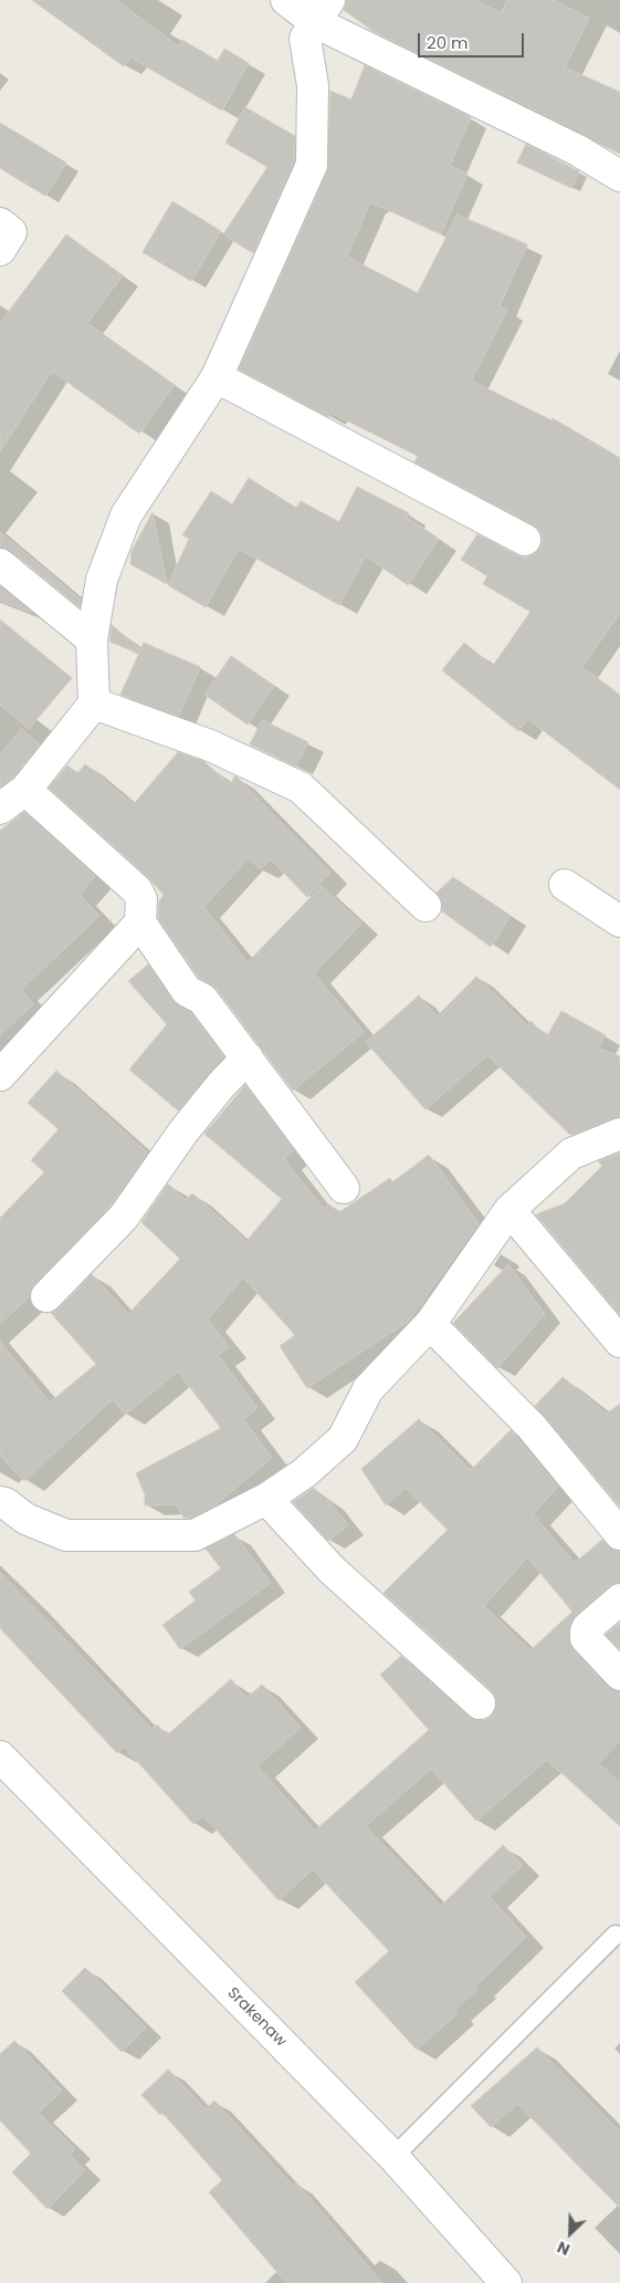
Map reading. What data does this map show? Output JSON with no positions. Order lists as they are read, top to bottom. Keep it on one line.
{"streets":{"street":["Srakenaw"]},"scale_bar":"20 m","north":"bottom left"}
